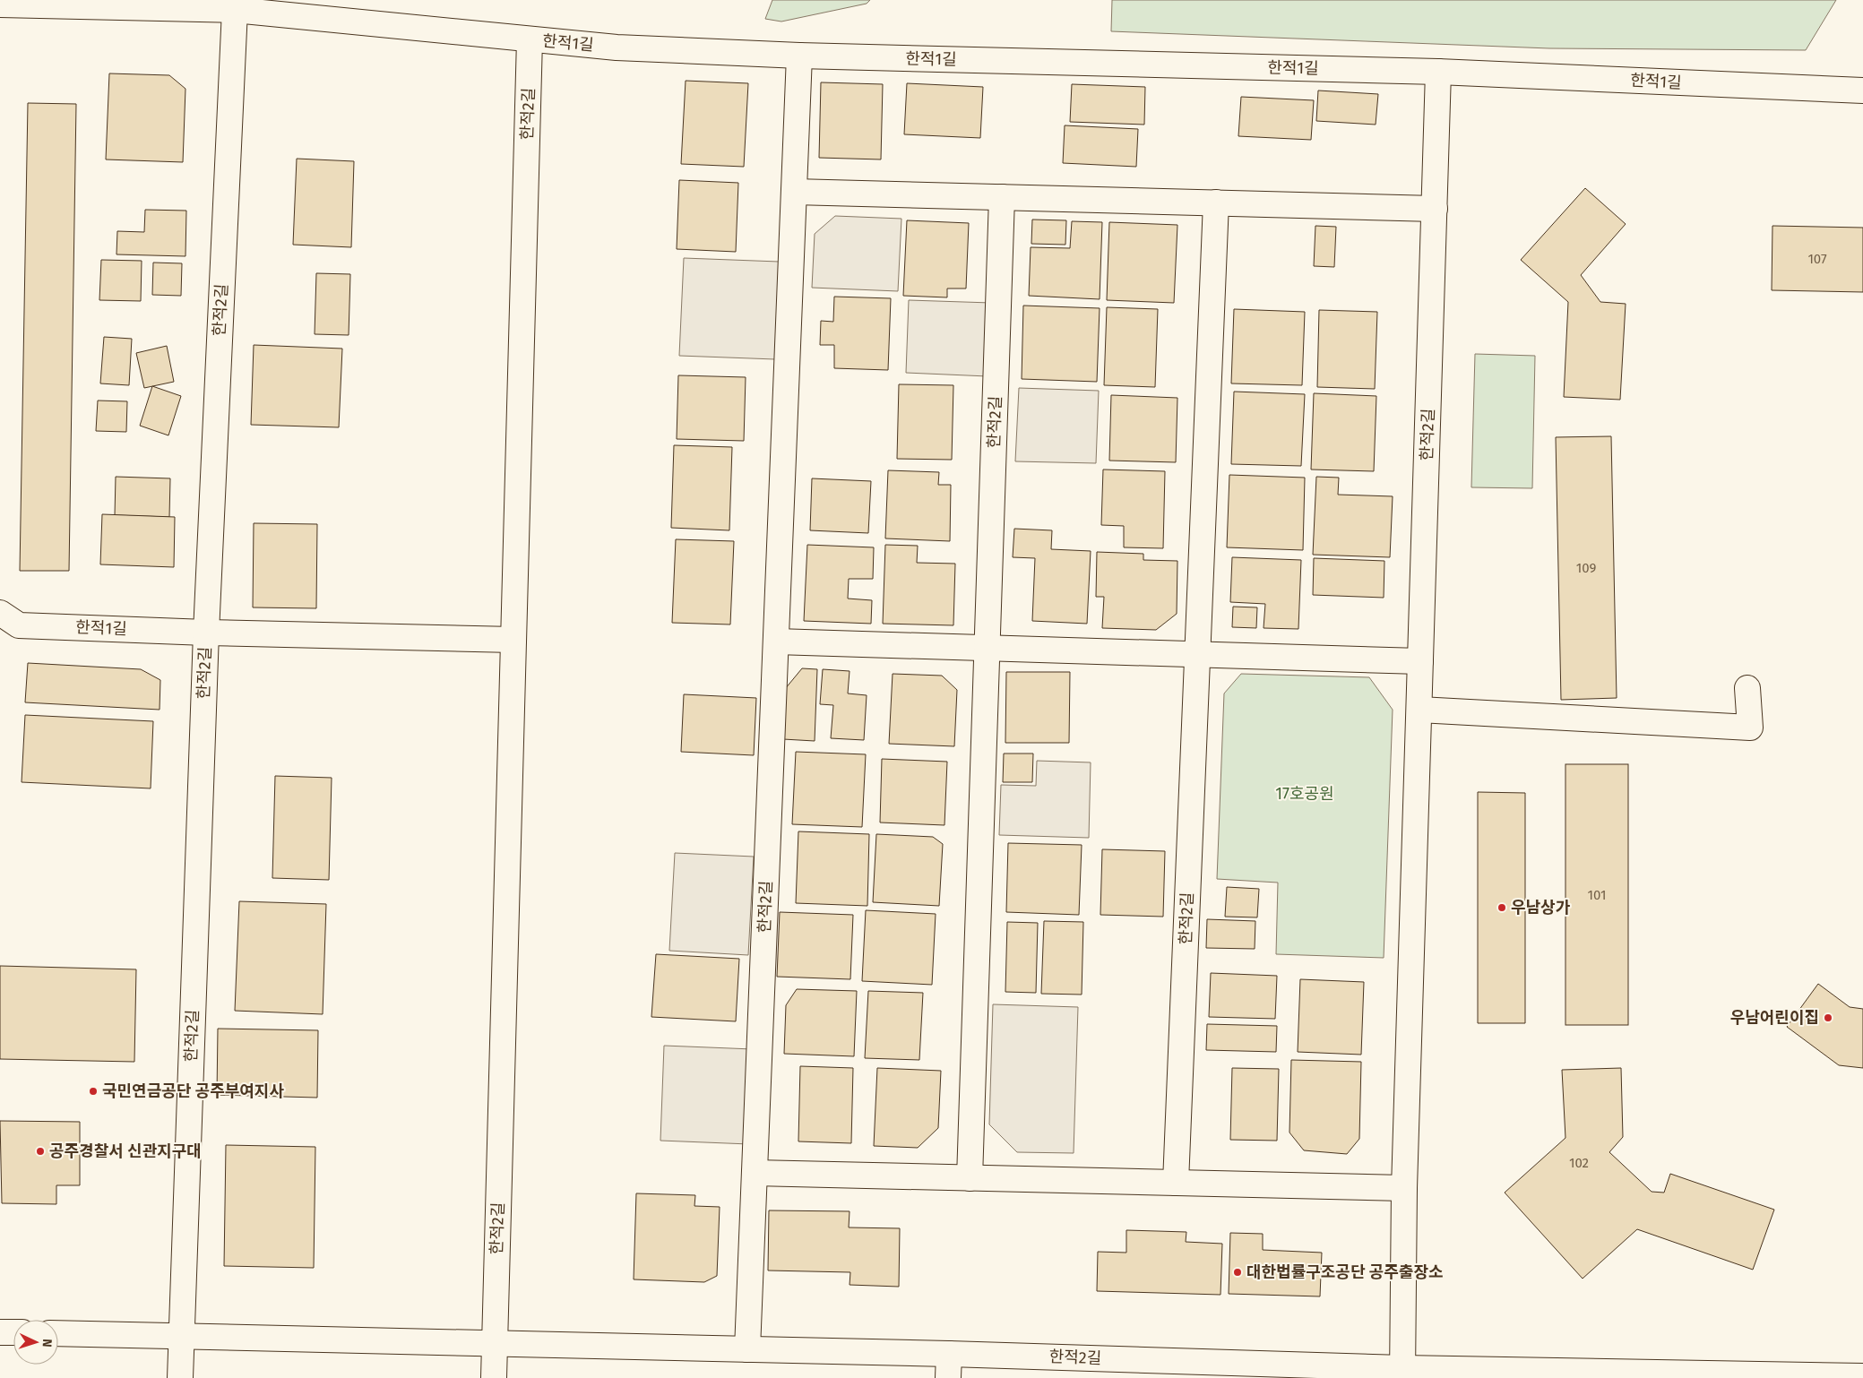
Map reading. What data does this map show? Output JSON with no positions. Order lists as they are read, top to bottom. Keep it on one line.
{"streets":{"street":["한적1길","한적2길"]},"crossings":[["한적1길","한적2길"]],"parks":["17호공원"],"places":["우남상가","우남어린이집","국민연금공단 공주부여지사","공주경찰서 신관지구대","대한법률구조공단 공주출장소"],"house_numbers":["107","109","101","102"],"north":"right"}
